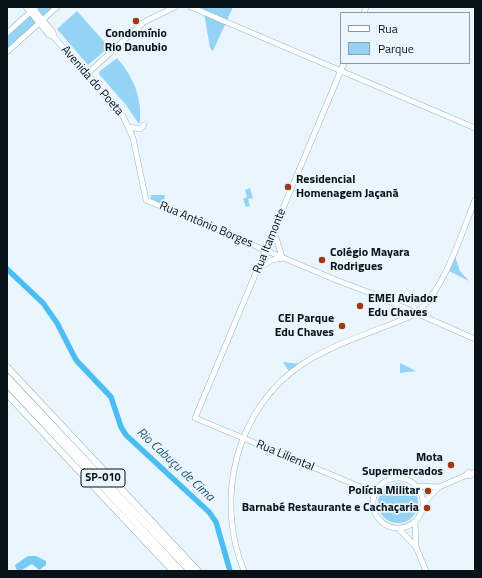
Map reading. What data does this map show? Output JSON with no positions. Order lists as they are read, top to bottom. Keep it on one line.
{"streets":{"highway":["SP-010"],"street":["Avenida do Poeta","Rua Antônio Borges","Rua Itamonte","Rua Liliental"]},"crossings":[["Avenida do Poeta","Rua Antônio Borges"],["Rua Antônio Borges","Rua Itamonte"],["Rua Itamonte","Rua Liliental"]],"water":["Rio Cabuçu de Cima"],"places":["Condomínio Rio Danubio","Residencial Homenagem Jaçanã","Colégio Mayara Rodrigues","EMEI Aviador Edu Chaves","CEI Parque Edu Chaves","Mota Supermercados","Polícia Militar","Barnabé Restaurante e Cachaçaria"],"legend":["Rua","Parque"]}
